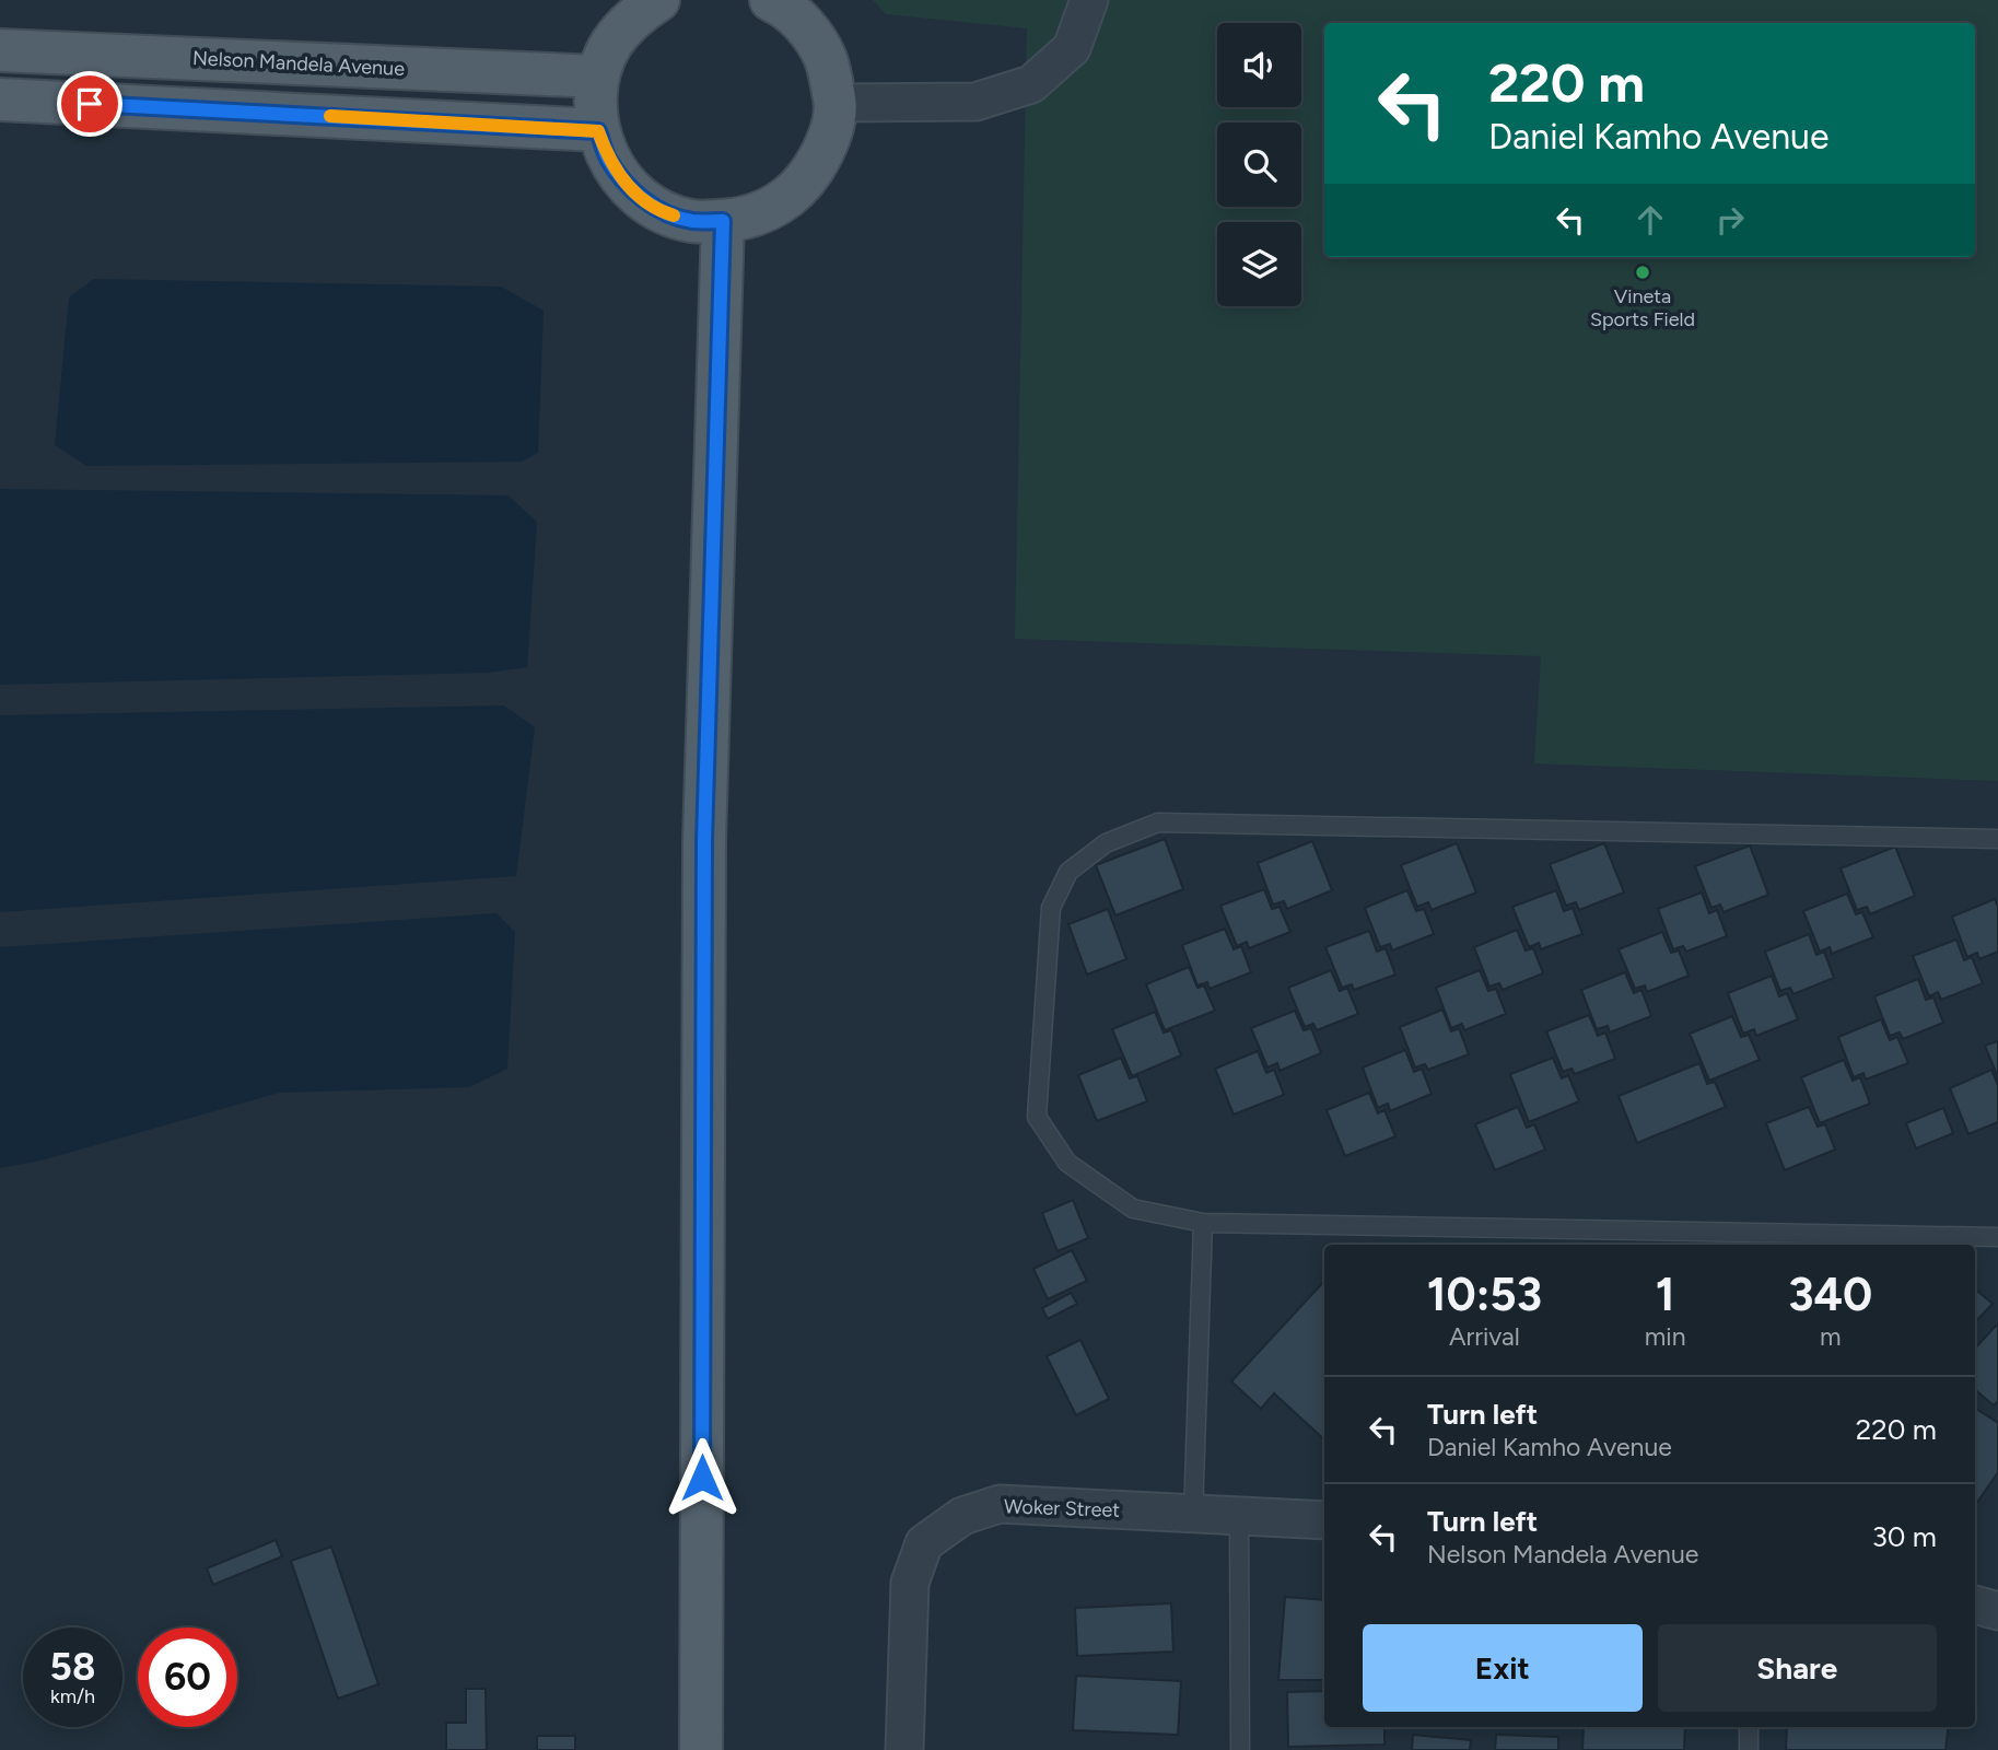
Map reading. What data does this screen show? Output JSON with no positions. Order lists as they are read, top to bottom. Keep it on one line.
{"streets":{"main road":["Nelson Mandela Avenue"],"street":["Woker Street"]},"places":["Vineta Sports Field"],"page":{"turn":["220 m","Daniel Kamho Avenue"],"eta":["10:53","Arrival","1","min","340","m"],"list":[{"name":"Turn left","note":"Daniel Kamho Avenue","value":"220 m"},{"name":"Turn left","note":"Nelson Mandela Avenue","value":"30 m"}],"buttons":["Exit","Share"],"speed":"58 km/h","limit":"60"}}
